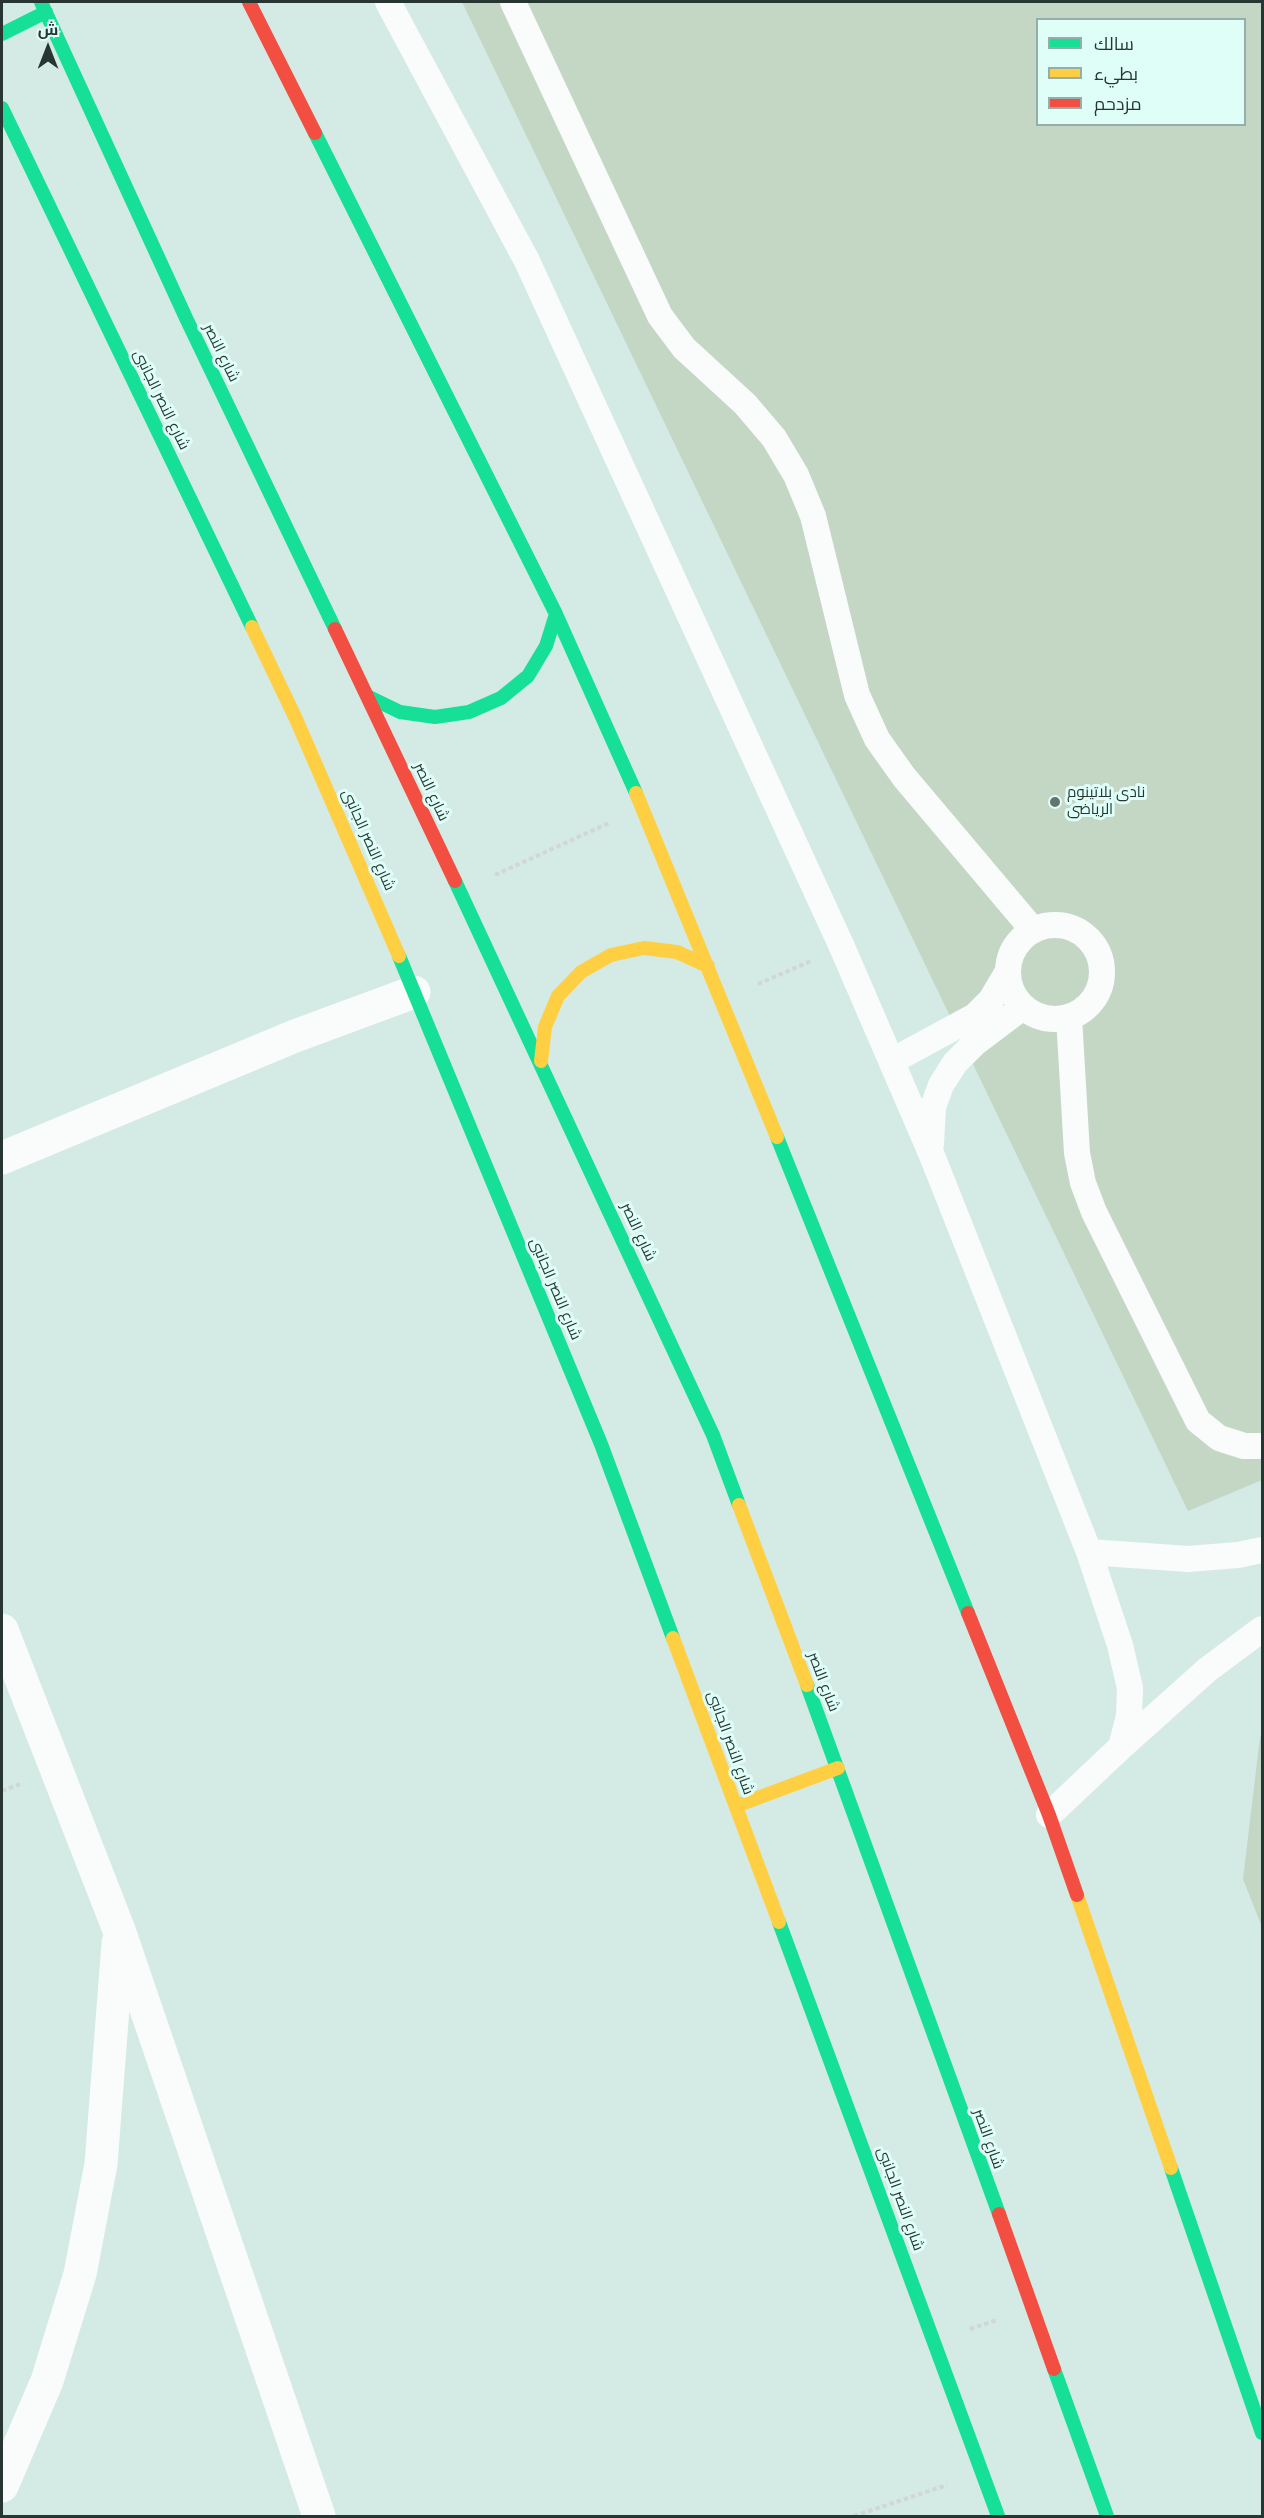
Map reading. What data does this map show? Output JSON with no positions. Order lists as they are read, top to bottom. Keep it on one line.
{"streets":{"main road":["شارع النصر","شارع النصر الجانبى"]},"places":["نادى بلاتينوم الرياضى"],"legend":["سالك","بطيء","مزدحم"],"north":"top"}
